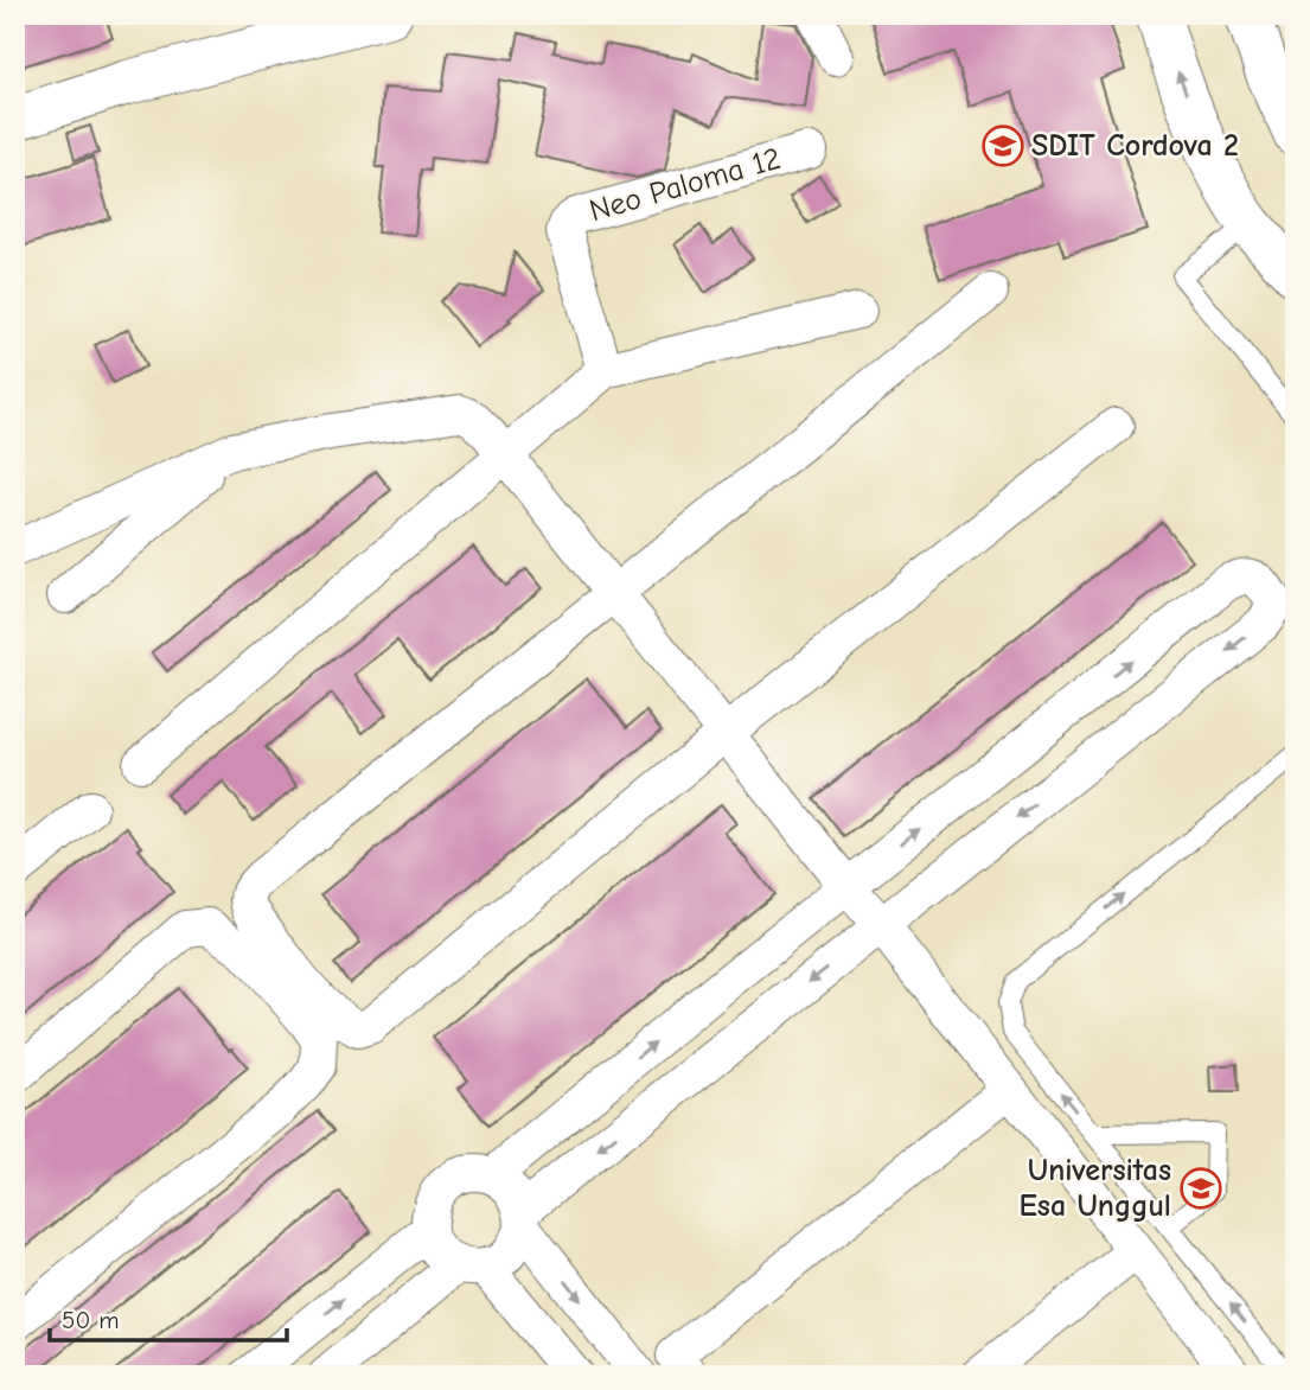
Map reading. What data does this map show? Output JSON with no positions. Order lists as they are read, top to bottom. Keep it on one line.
{"streets":{"street":["Neo Paloma 12"]},"places":{"school or university":["SDIT Cordova 2","Universitas Esa Unggul"]},"scale_bar":"50 m"}
